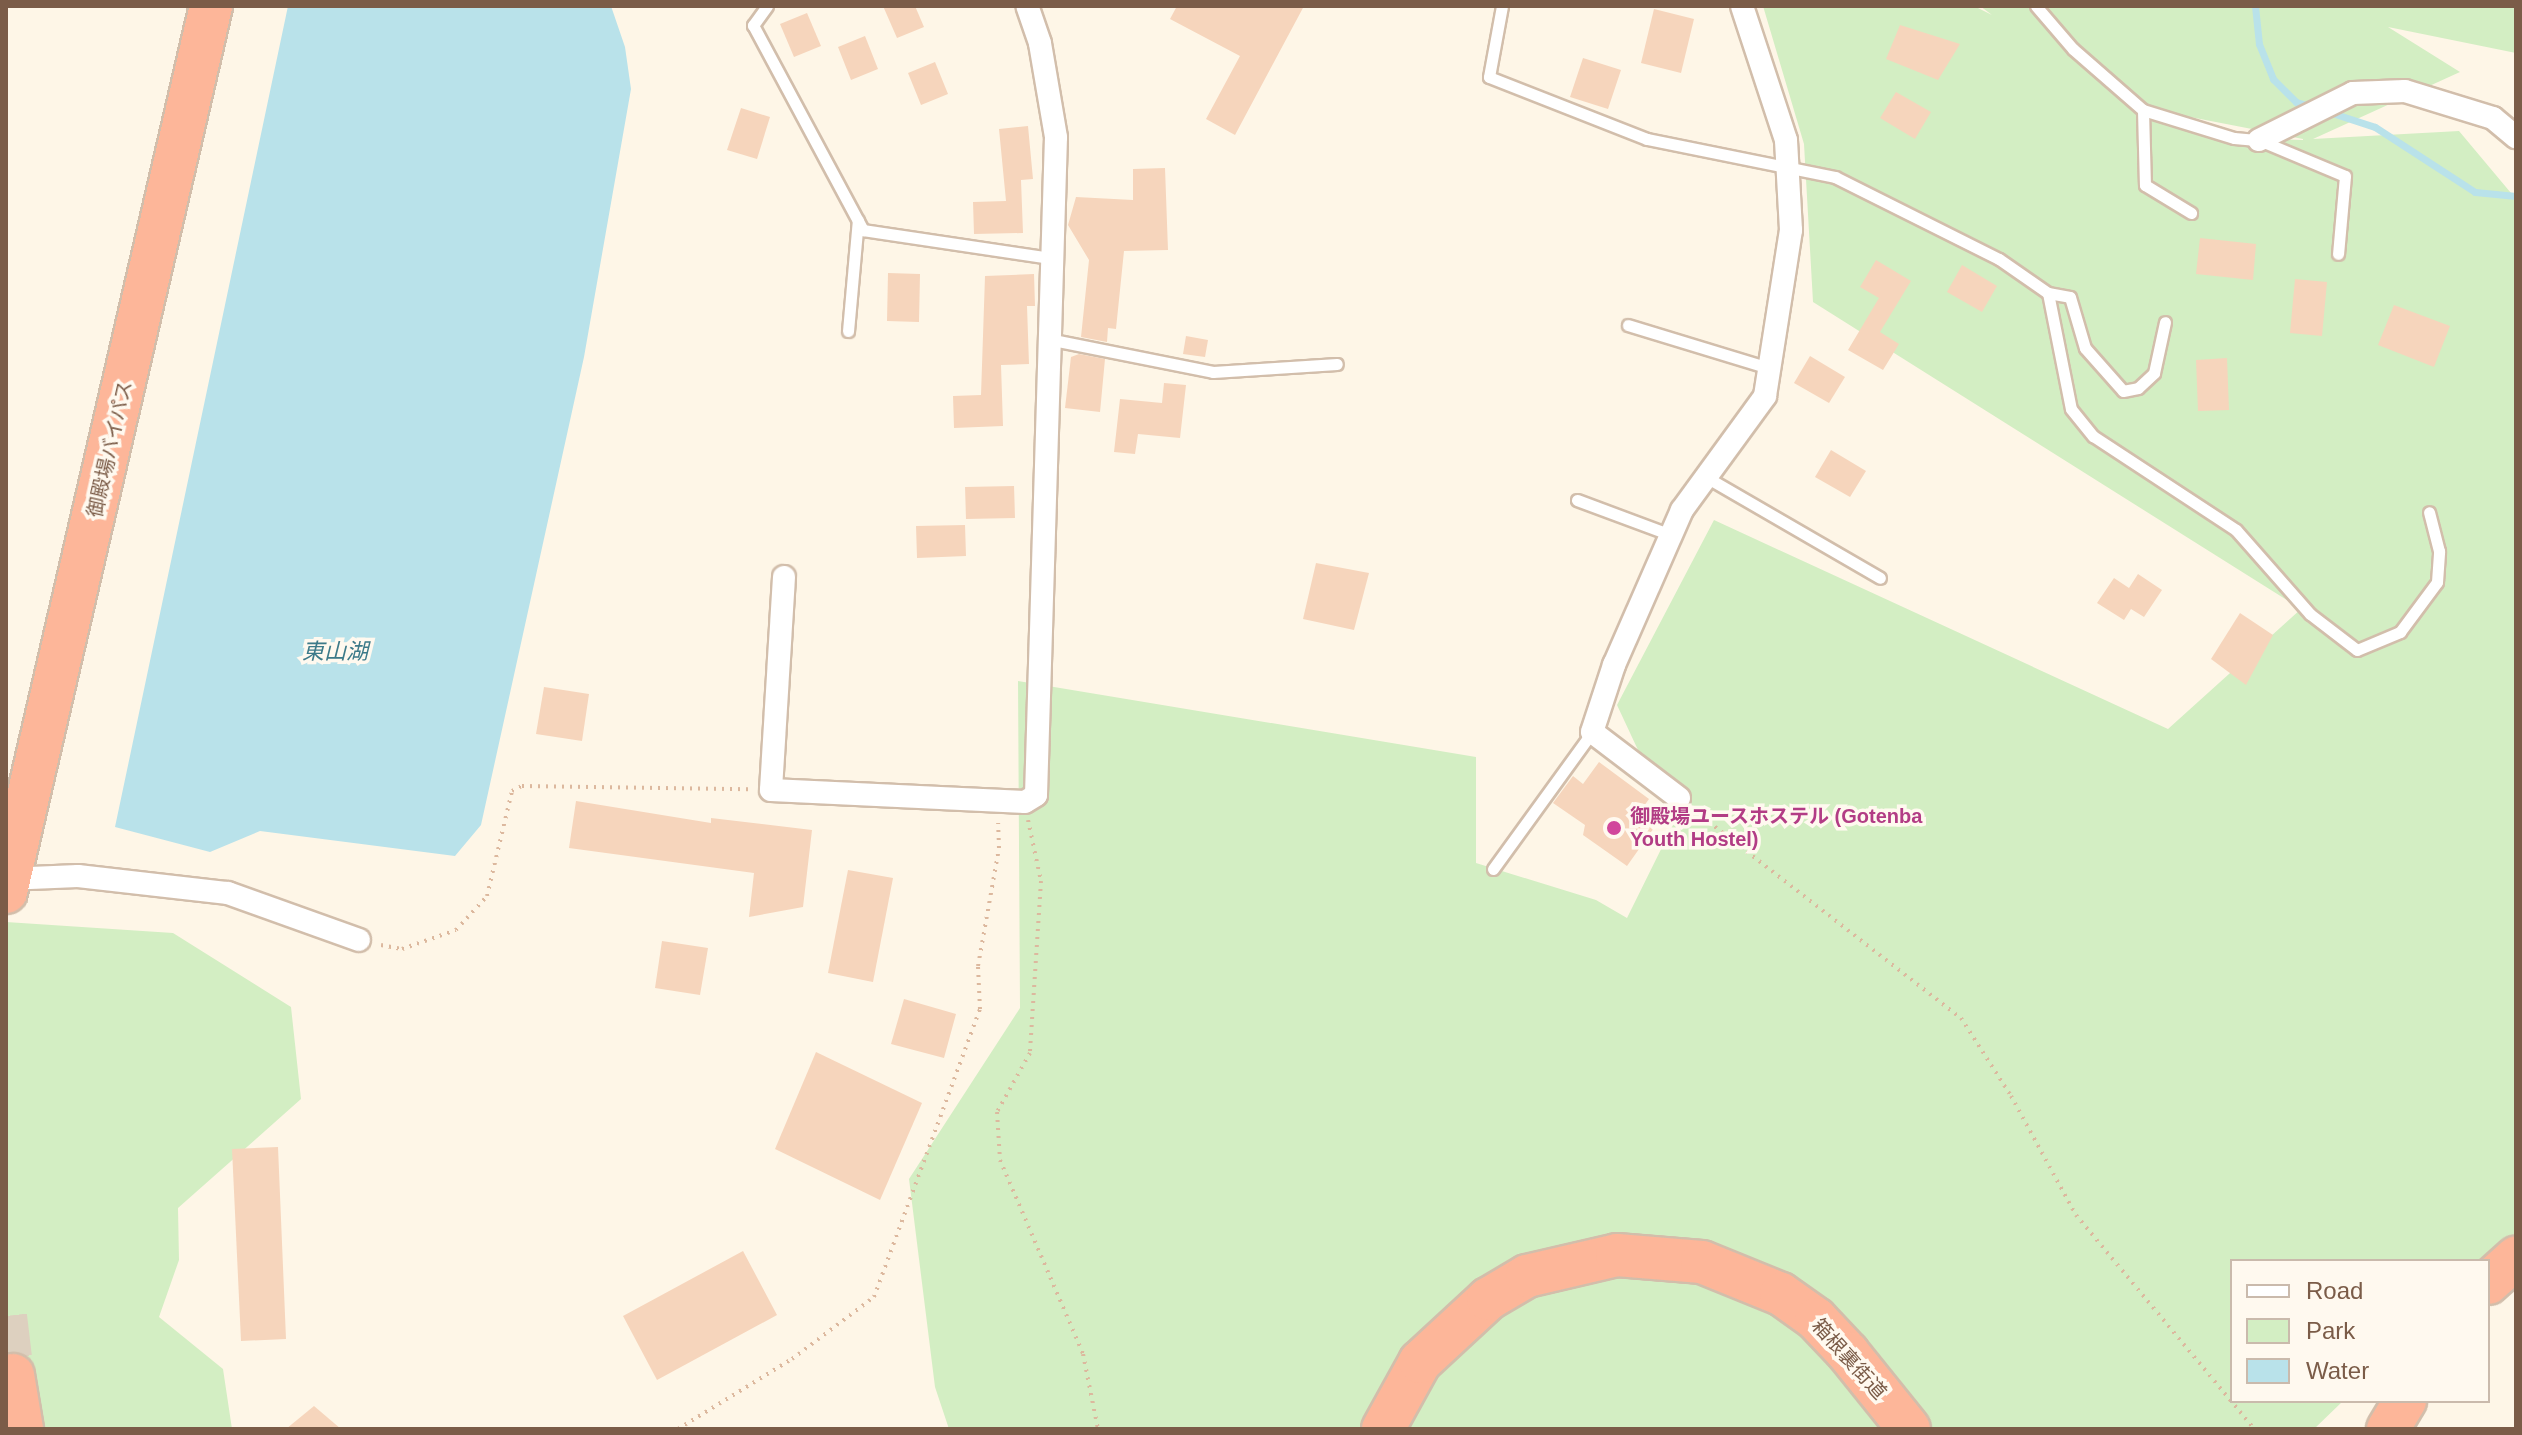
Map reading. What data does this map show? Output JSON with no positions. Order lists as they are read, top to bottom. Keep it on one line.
{"streets":{"highway":["御殿場バイパス","箱根裏街道"]},"water":["東山湖"],"places":["御殿場ユースホステル (Gotenba Youth Hostel)"],"legend":["Road","Park","Water"]}
